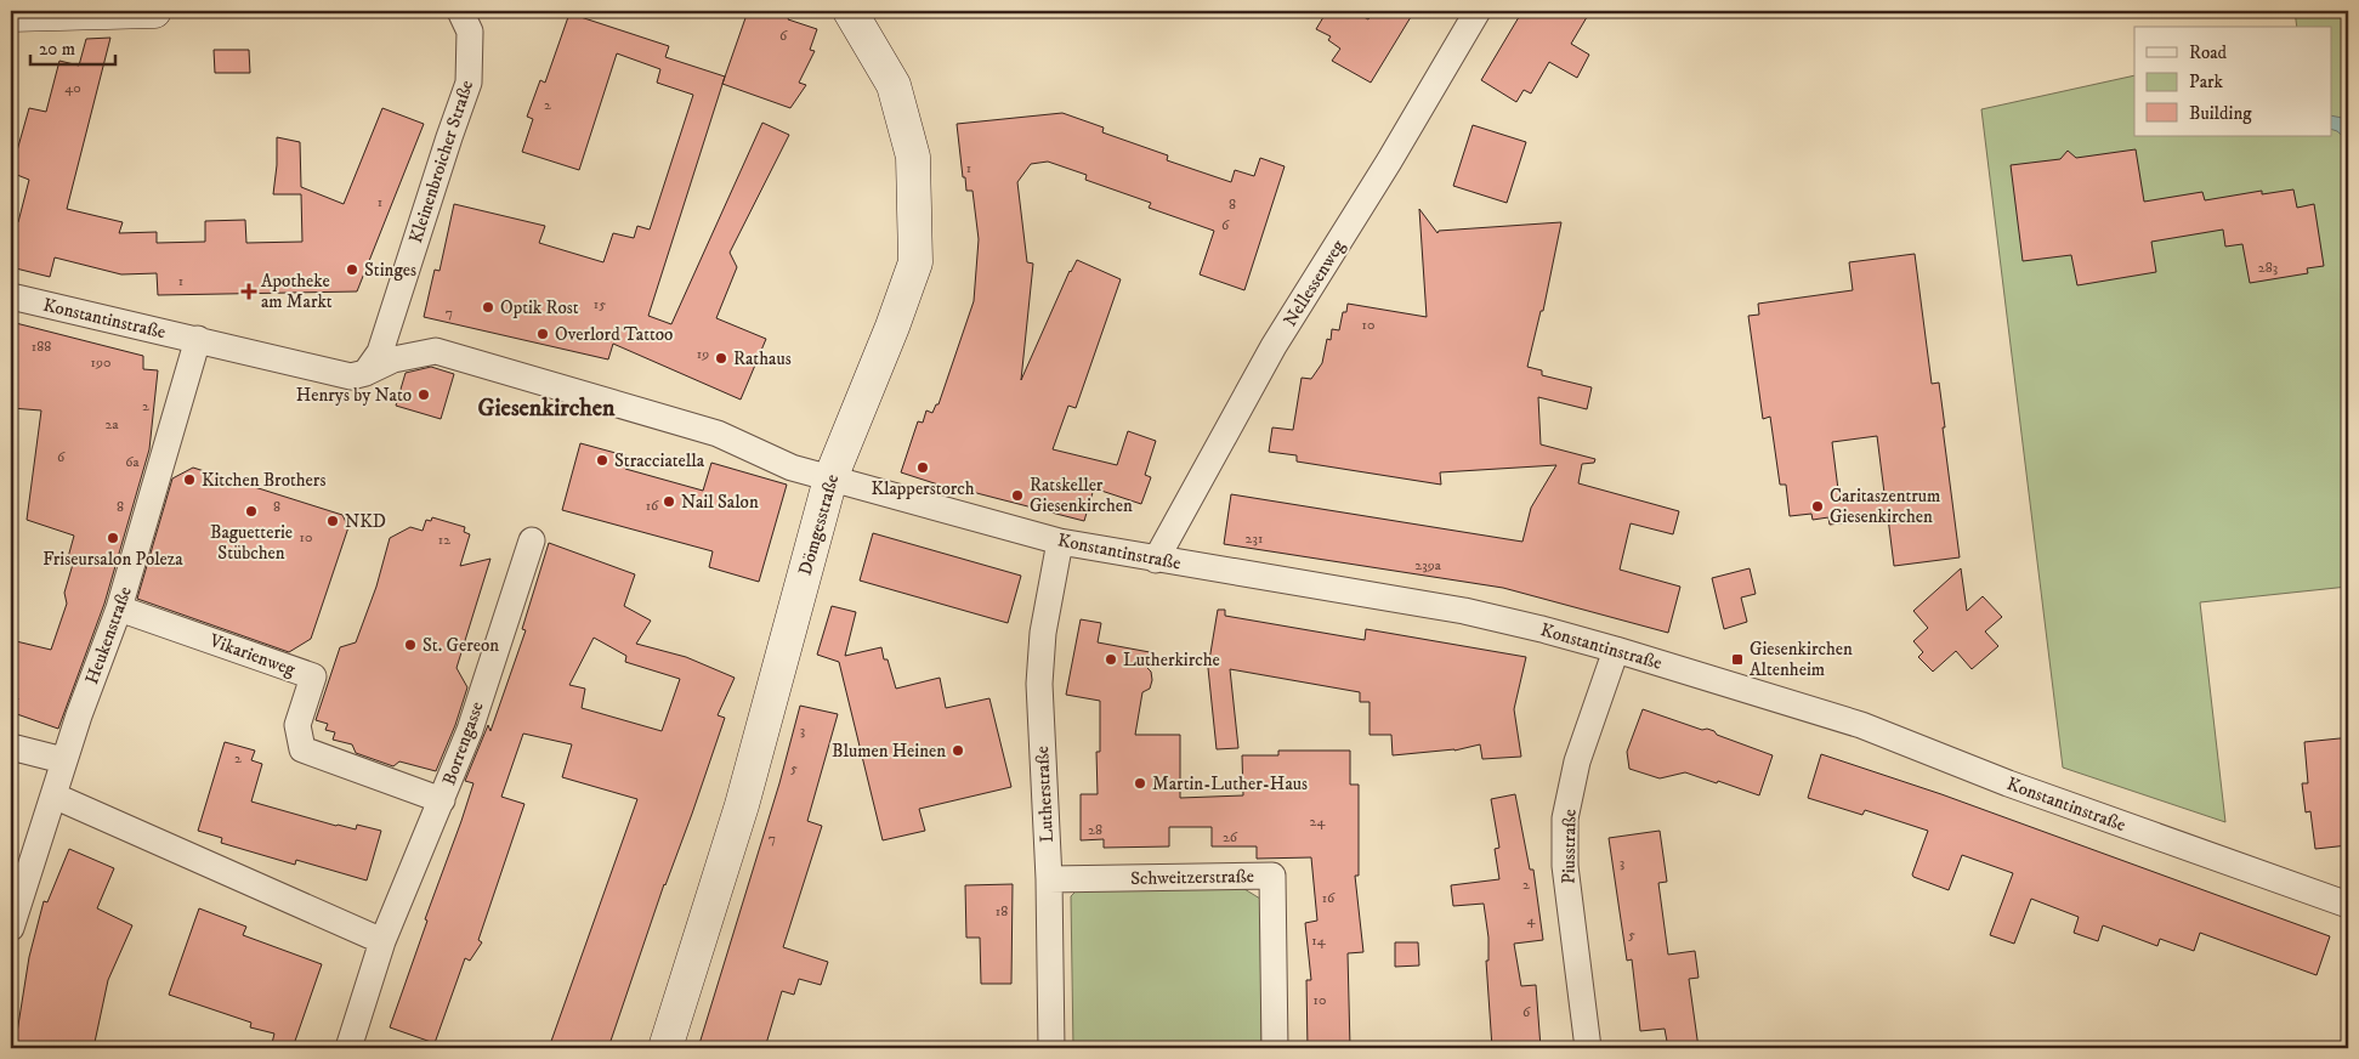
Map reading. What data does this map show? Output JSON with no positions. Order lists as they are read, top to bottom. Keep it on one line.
{"streets":{"main road":["Dömgesstraße"],"street":["Kleinenbroicher Straße","Nellessenweg","Konstantinstraße","Heukenstraße","Vikarienweg","Borrengasse","Lutherstraße","Piusstraße","Schweitzerstraße"]},"crossings":[["Kleinenbroicher Straße","Konstantinstraße"],["Nellessenweg","Konstantinstraße"],["Konstantinstraße","Dömgesstraße"],["Konstantinstraße","Heukenstraße"],["Konstantinstraße","Lutherstraße"],["Konstantinstraße","Piusstraße"],["Heukenstraße","Vikarienweg"],["Vikarienweg","Borrengasse"],["Lutherstraße","Schweitzerstraße"]],"districts":["Giesenkirchen"],"places":{"other":["Stinges","Optik Rost","Overlord Tattoo","Rathaus","Henrys by Nato","Stracciatella","Klapperstorch","Kitchen Brothers","Ratskeller Giesenkirchen","Nail Salon","Caritaszentrum Giesenkirchen","Baguetterie Stübchen","NKD","Friseursalon Poleza","St. Gereon","Lutherkirche","Blumen Heinen","Martin-Luther-Haus"],"health":["Apotheke am Markt"],"transit":["Giesenkirchen Altenheim"]},"house_numbers":["6","40","2","1","1","8","6","283","1","15","7","10","188","19","190","2","2a","6","6a","16","8","8","10","231","12","239a","3","2","5","24","28","26","7","3","2","16","18","4","5","14","10","6"],"legend":["Road","Park","Building"],"scale_bar":"20 m"}
